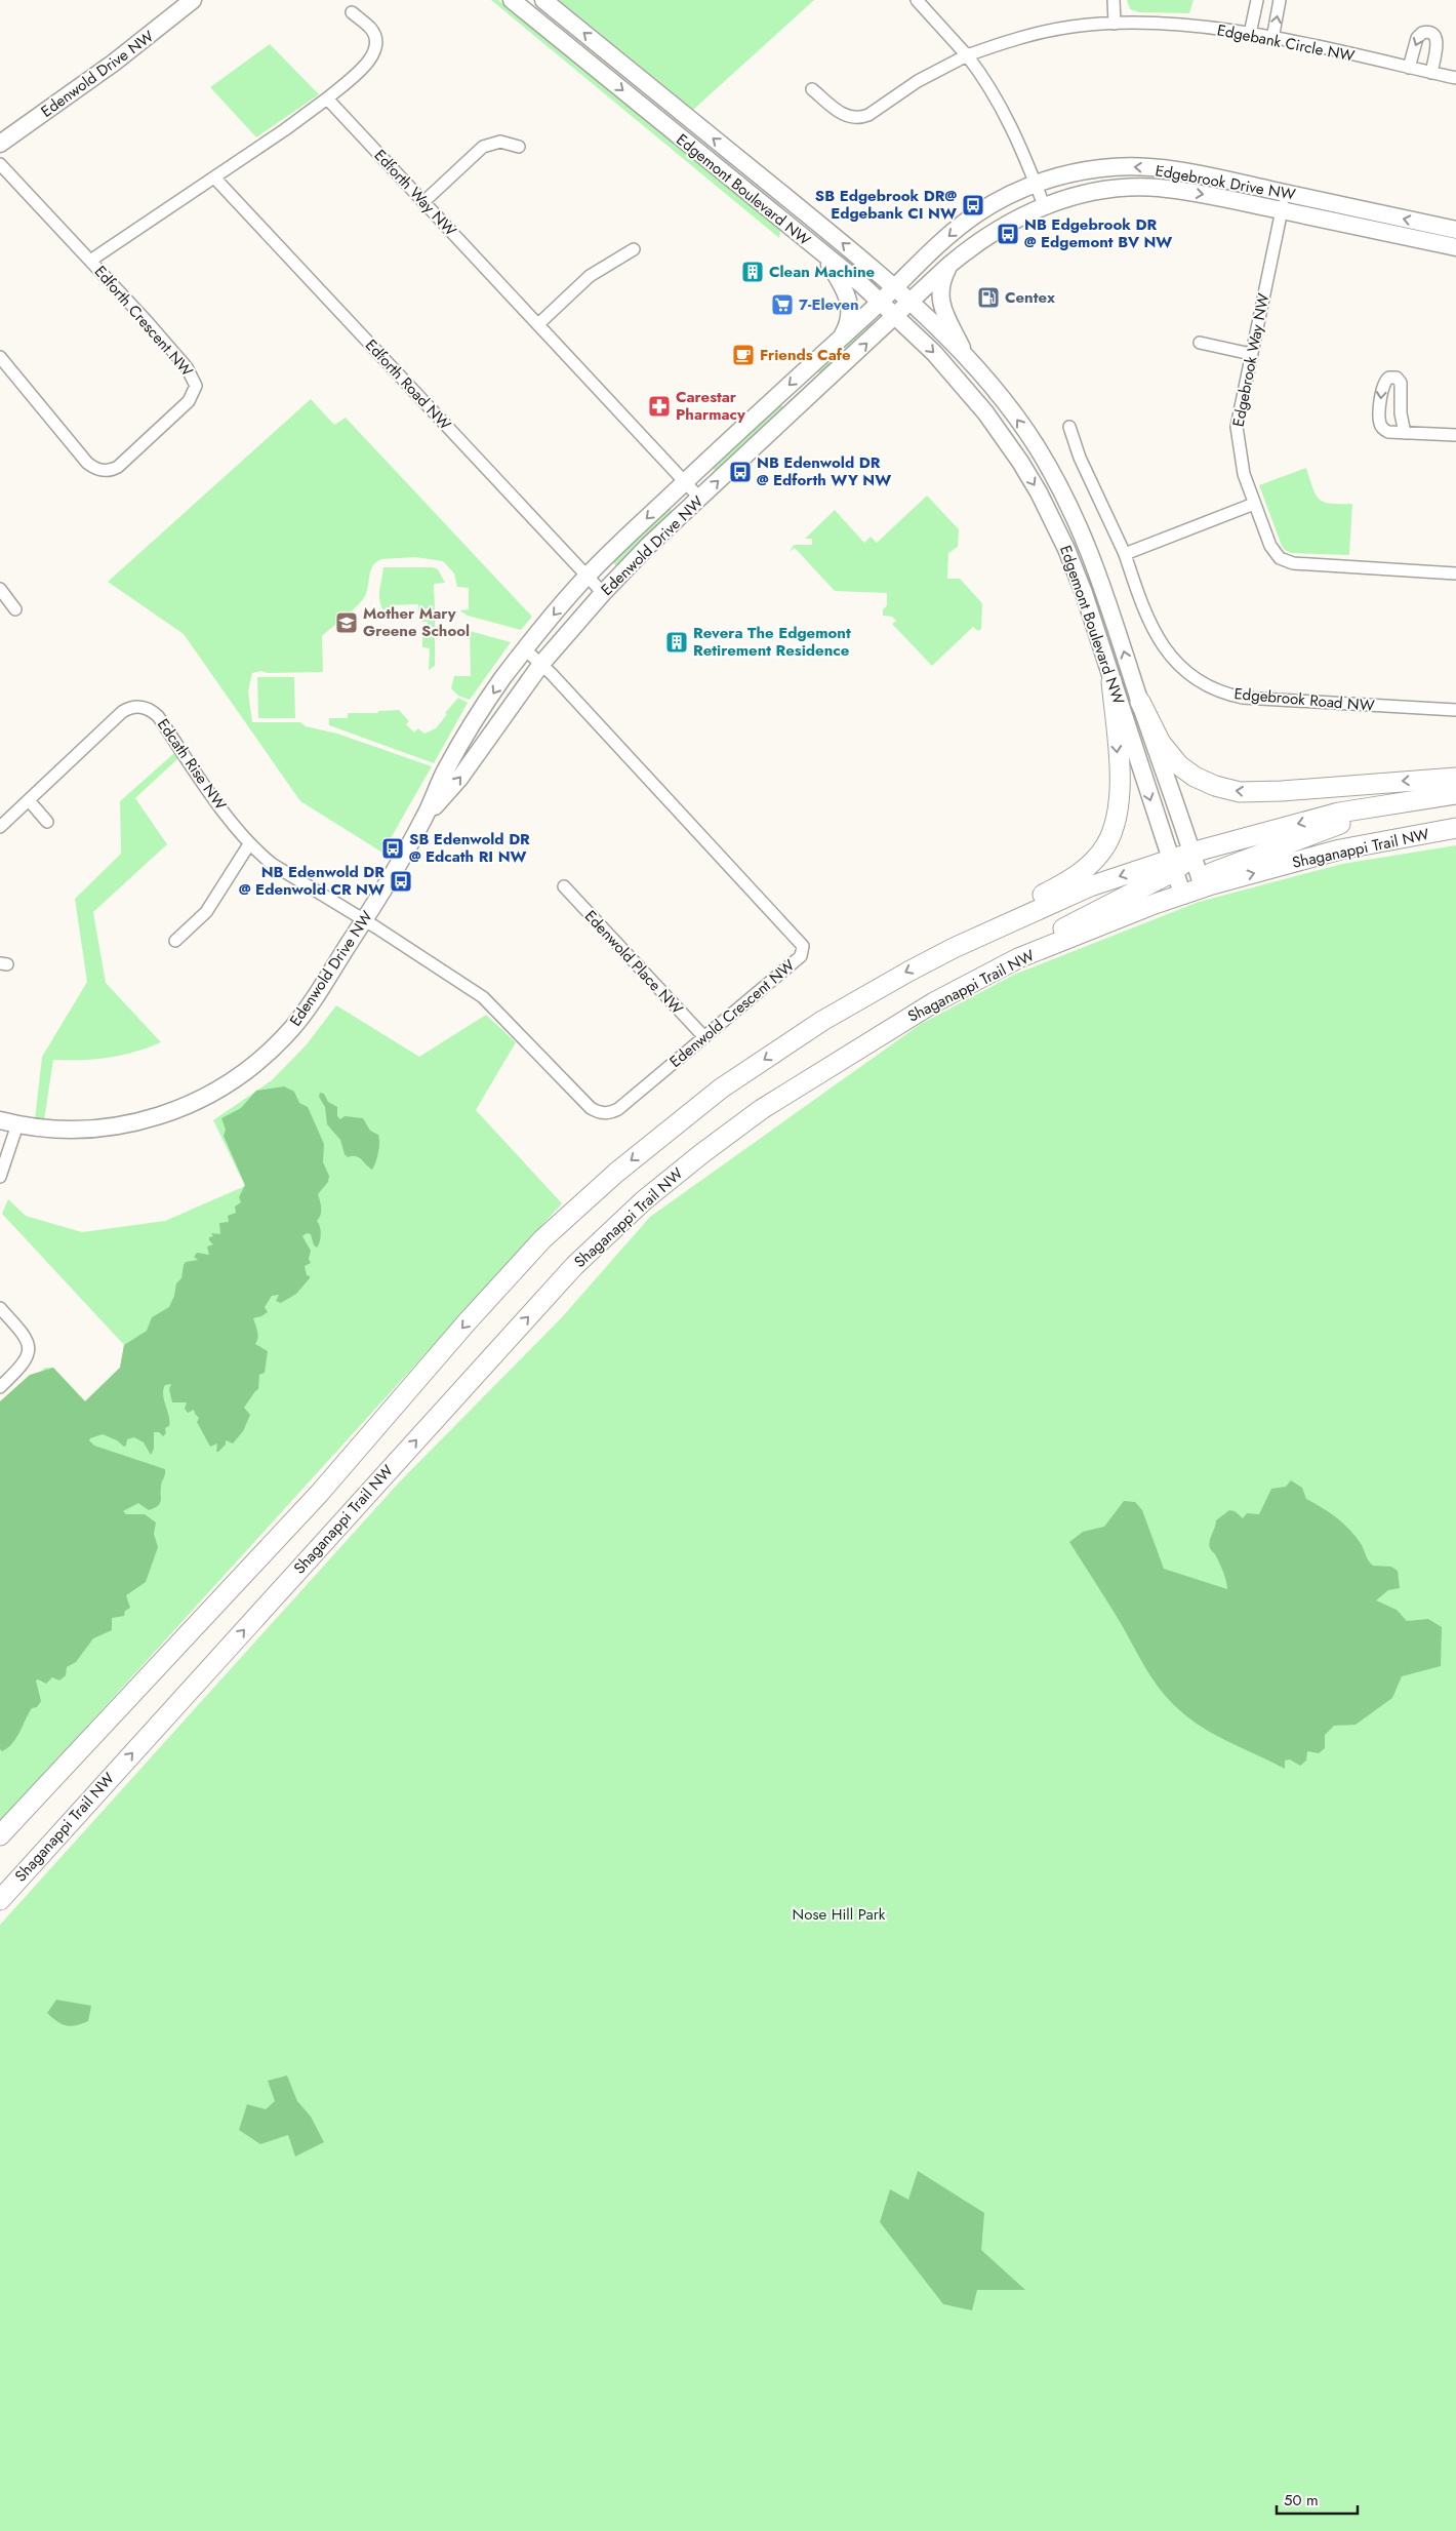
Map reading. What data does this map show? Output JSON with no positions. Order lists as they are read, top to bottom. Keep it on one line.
{"streets":{"main road":["Shaganappi Trail NW"],"street":["Edgebank Circle NW","Edenwold Drive NW","Edgebrook Drive NW","Edgemont Boulevard NW","Edforth Way NW","Edforth Crescent NW","Edgebrook Way NW","Edforth Road NW","Edgebrook Road NW","Edcath Rise NW","Edenwold Place NW","Edenwold Crescent NW"]},"crossings":[["Edenwold Drive NW","Edgebrook Drive NW"],["Edenwold Drive NW","Edgemont Boulevard NW"],["Edenwold Drive NW","Edforth Way NW"],["Edenwold Drive NW","Edforth Road NW"],["Edenwold Drive NW","Edcath Rise NW"],["Edenwold Drive NW","Edenwold Crescent NW"],["Edgebrook Drive NW","Edgemont Boulevard NW"],["Edgebrook Drive NW","Edgebrook Way NW"],["Edgemont Boulevard NW","Shaganappi Trail NW"],["Edcath Rise NW","Edenwold Crescent NW"],["Edenwold Place NW","Edenwold Crescent NW"]],"parks":["Nose Hill Park"],"places":{"bus stop":["SB Edgebrook DR@ Edgebank CI NW","NB Edgebrook DR @ Edgemont BV NW","NB Edenwold DR @ Edforth WY NW","SB Edenwold DR @ Edcath RI NW","NB Edenwold DR @ Edenwold CR NW"],"building":["Clean Machine","Revera The Edgemont Retirement Residence"],"fuel station":["Centex"],"supermarket":["7-Eleven"],"cafe":["Friends Cafe"],"pharmacy":["Carestar Pharmacy"],"school or university":["Mother Mary Greene School"]},"scale_bar":"50 m"}
